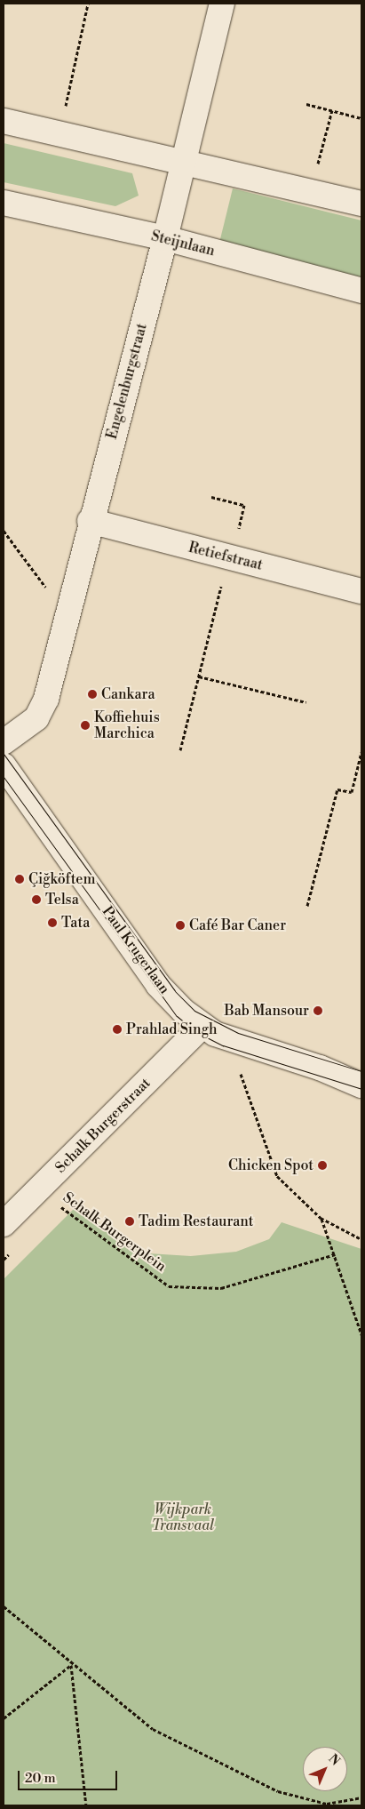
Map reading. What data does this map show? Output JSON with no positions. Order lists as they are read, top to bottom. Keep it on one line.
{"streets":{"street":["Steijnlaan","Engelenburgstraat","Retiefstraat","Paul Krugerlaan","Schalk Burgerstraat"],"path":["Schalk Burgerplein"]},"crossings":[["Steijnlaan","Engelenburgstraat"],["Engelenburgstraat","Retiefstraat"],["Paul Krugerlaan","Schalk Burgerstraat"],["Schalk Burgerstraat","Schalk Burgerplein"]],"parks":["Wijkpark Transvaal"],"places":["Cankara","Koffiehuis Marchica","Çiğköftem","Telsa","Tata","Café Bar Caner","Bab Mansour","Prahlad Singh","Chicken Spot","Tadim Restaurant"],"scale_bar":"20 m","north":"top right"}
